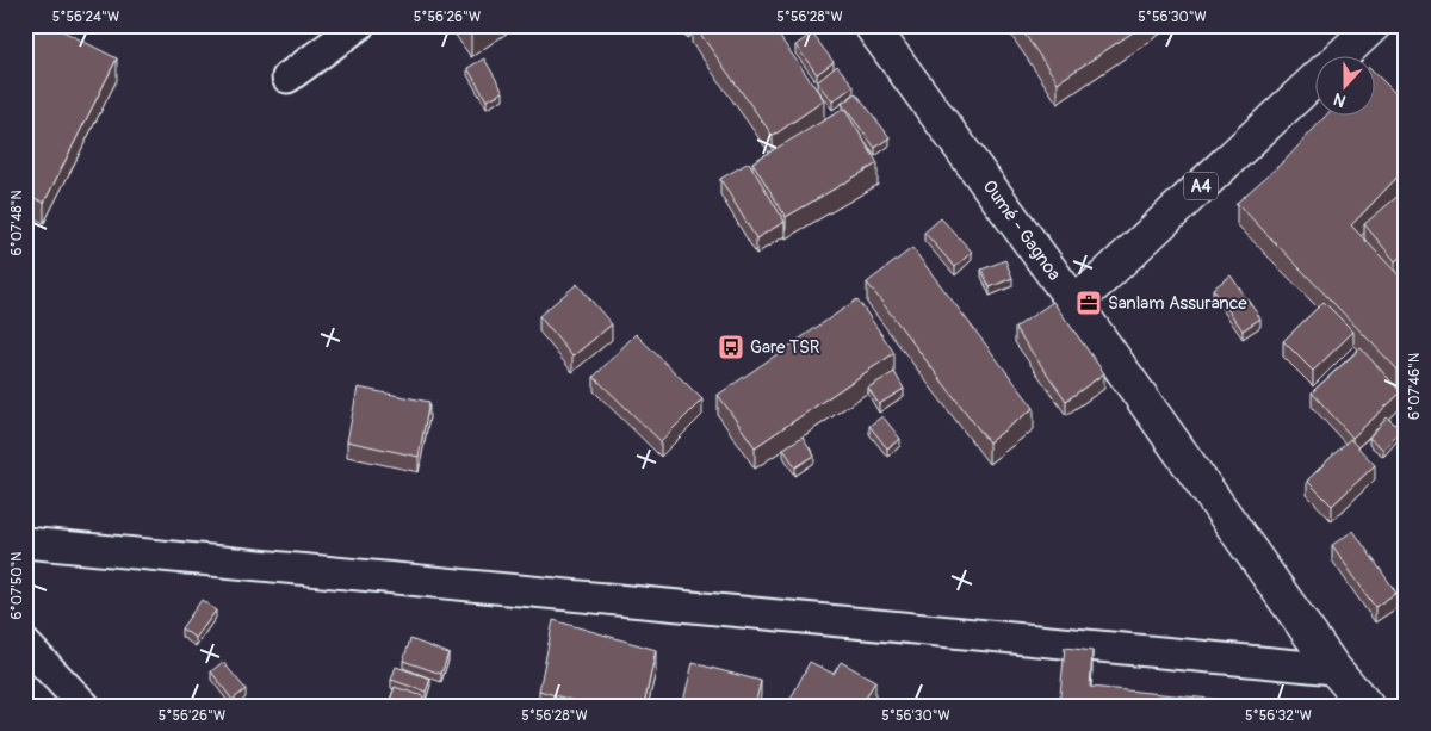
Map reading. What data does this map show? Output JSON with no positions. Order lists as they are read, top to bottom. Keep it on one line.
{"streets":{"main road":["A4","Oumé - Gagnoa"]},"crossings":[["A4","Oumé - Gagnoa"]],"places":{"office":["Sanlam Assurance"],"bus stop":["Gare TSR"]},"north":"bottom","coordinates":["5°56'24\"W","5°56'26\"W","5°56'28\"W","5°56'30\"W","6°07'48\"N","6°07'46\"N","6°07'50\"N","5°56'32\"W"]}
